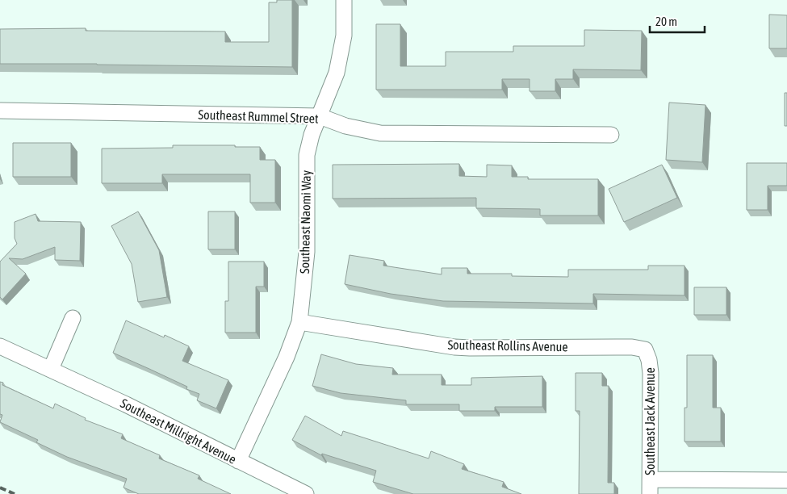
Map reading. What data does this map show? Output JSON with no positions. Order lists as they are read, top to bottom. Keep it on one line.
{"streets":{"street":["Southeast Rummel Street","Southeast Naomi Way","Southeast Rollins Avenue","Southeast Jack Avenue","Southeast Millright Avenue"]},"crossings":[["Southeast Rummel Street","Southeast Naomi Way"],["Southeast Naomi Way","Southeast Rollins Avenue"],["Southeast Naomi Way","Southeast Millright Avenue"],["Southeast Rollins Avenue","Southeast Jack Avenue"]],"scale_bar":"20 m"}
